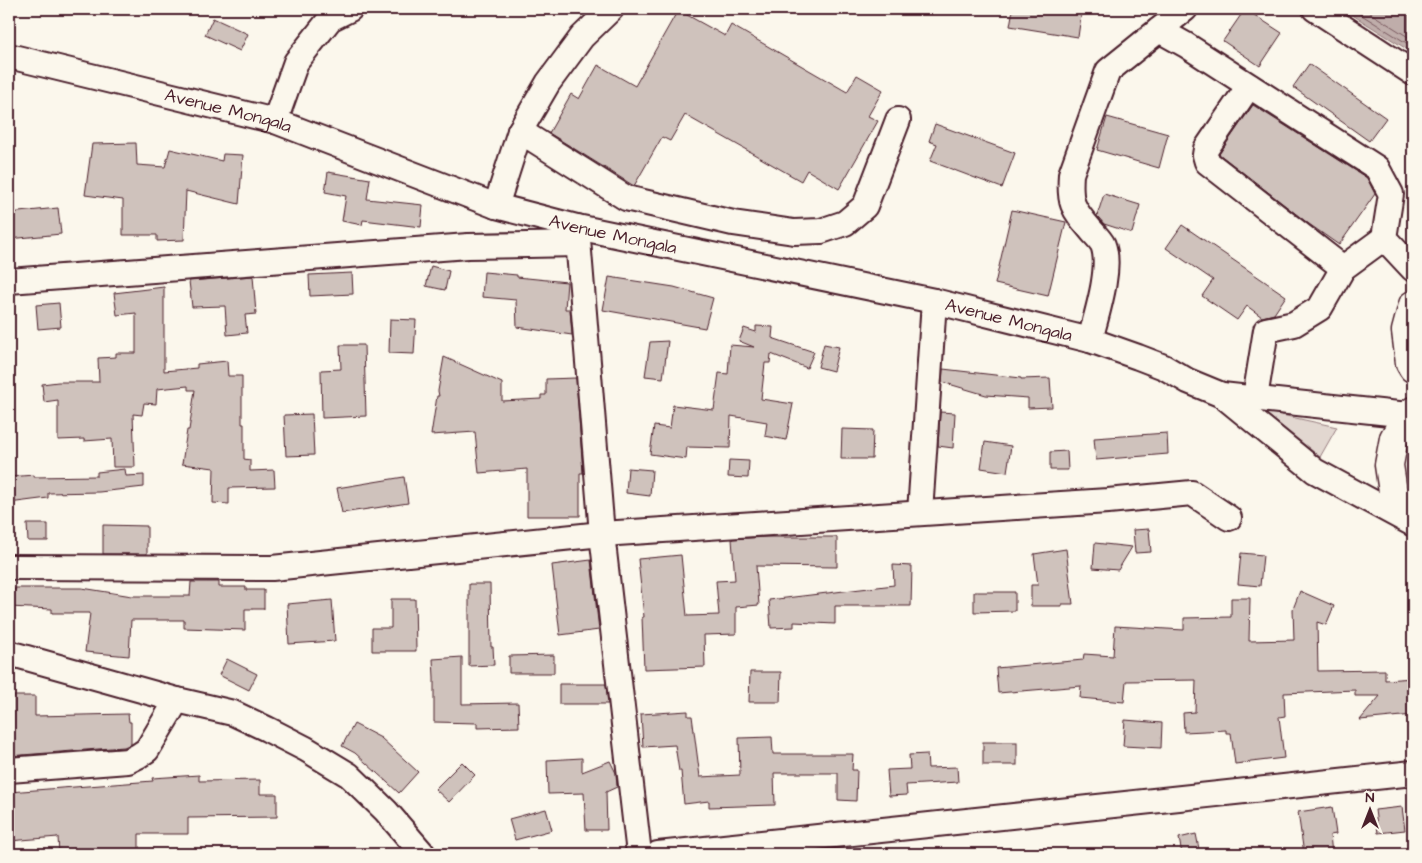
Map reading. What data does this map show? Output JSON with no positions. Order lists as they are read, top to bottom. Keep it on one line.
{"streets":{"street":["Avenue Mongala"]},"north":"top"}
